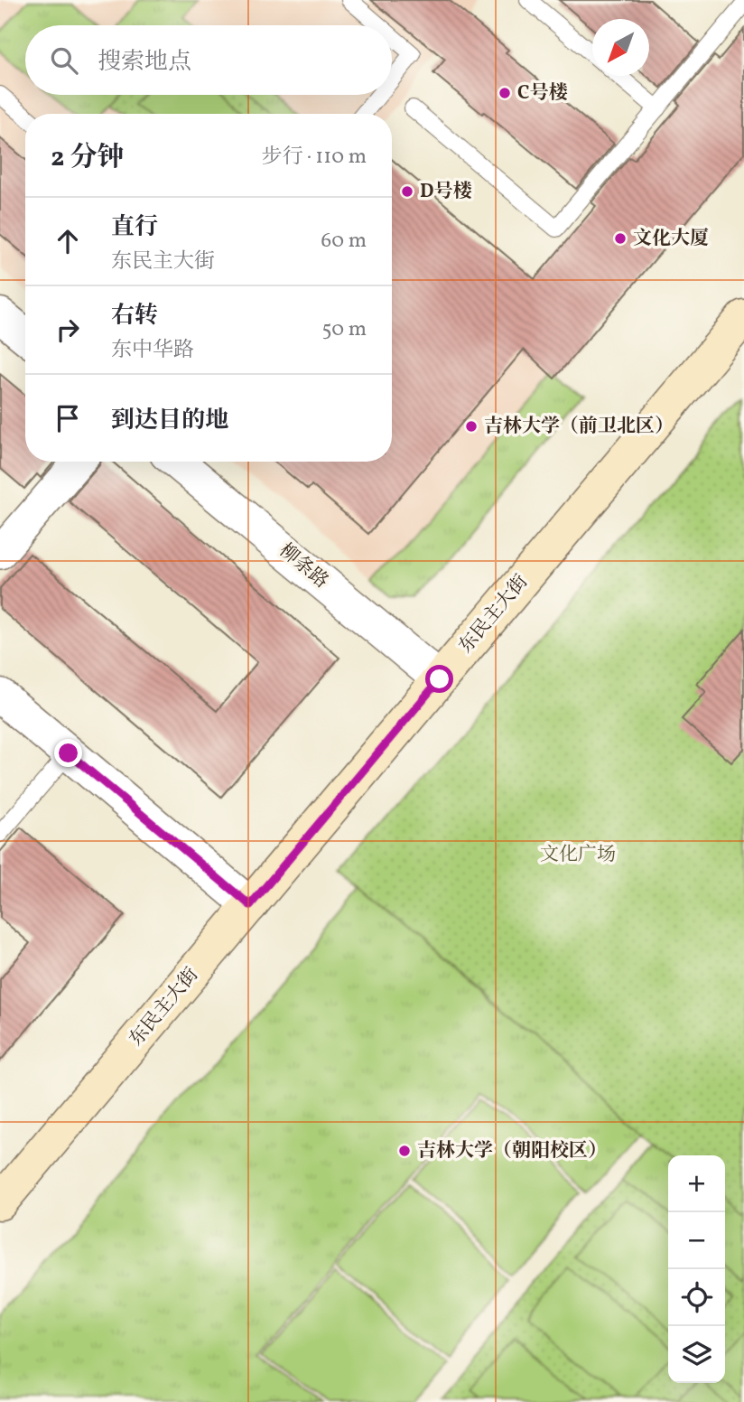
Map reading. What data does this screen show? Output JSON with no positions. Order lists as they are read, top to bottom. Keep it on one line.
{"streets":{"main road":["东民主大街"],"street":["柳条路"]},"crossings":[["柳条路","东民主大街"]],"parks":["文化广场"],"places":["C号楼","D号楼","文化大厦","吉林大学（前卫北区）","吉林大学（朝阳校区）"],"north":"bottom left","page":{"search":"搜索地点","heading":["2 分钟","步行 · 110 m"],"list":[["直行","东民主大街","60 m"],["右转","东中华路","50 m"],"到达目的地"],"map_buttons":["+","−"]}}
